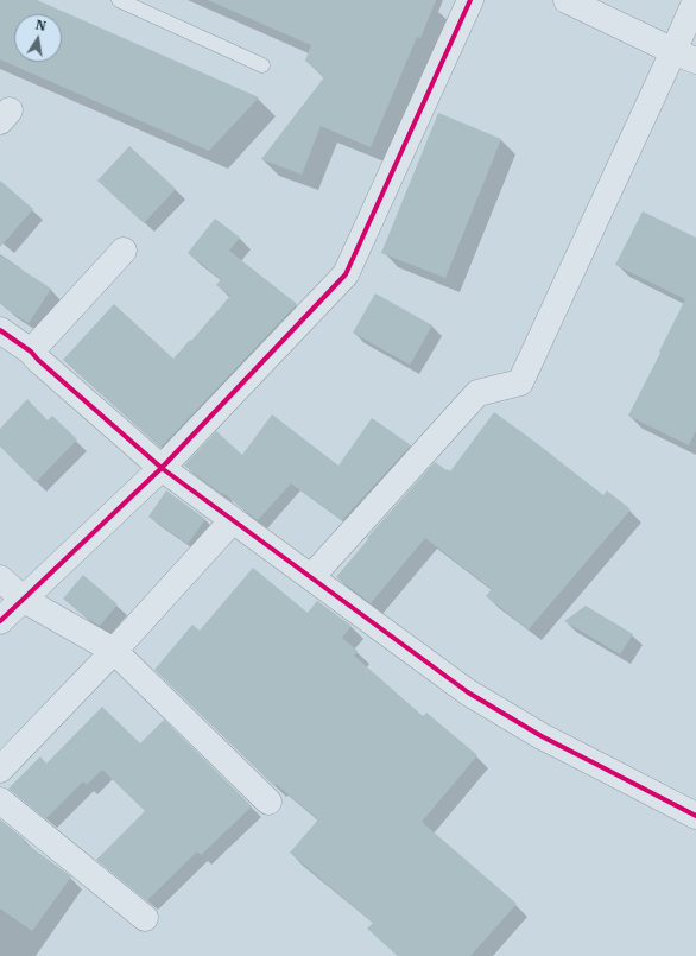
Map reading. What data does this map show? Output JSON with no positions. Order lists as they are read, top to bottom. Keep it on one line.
{"north":"top"}
